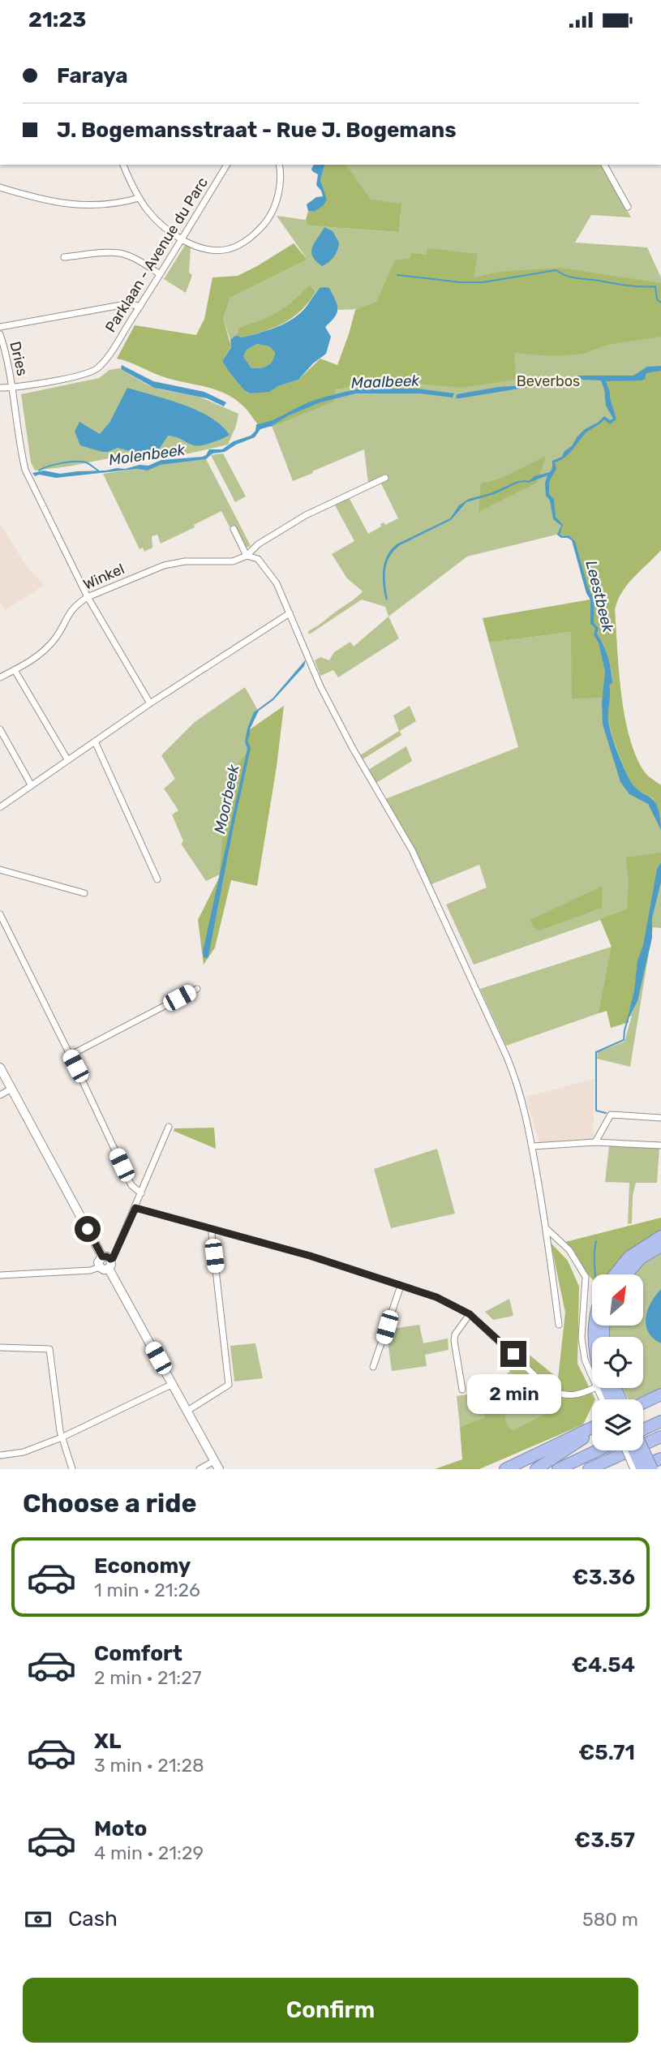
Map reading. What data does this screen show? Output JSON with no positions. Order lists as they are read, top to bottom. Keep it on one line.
{"streets":{"street":["Parklaan - Avenue du Parc","Dries","Winkel"]},"crossings":[["Parklaan - Avenue du Parc","Dries"],["Dries","Winkel"]],"water":["Maalbeek","Molenbeek","Leestbeek","Moorbeek"],"parks":["Beverbos"],"north":"top right","page":{"status":"21:23","banner":["Faraya","J. Bogemansstraat - Rue J. Bogemans"],"bubble":"2 min","heading":"Choose a ride","list":[{"name":"Economy","note":"1 min · 21:26","value":"€3.36"},{"name":"Comfort","note":"2 min · 21:27","value":"€4.54"},{"name":"XL","note":"3 min · 21:28","value":"€5.71"},{"name":"Moto","note":"4 min · 21:29","value":"€3.57"}],"pay":["Cash","580 m"],"buttons":"Confirm"}}
